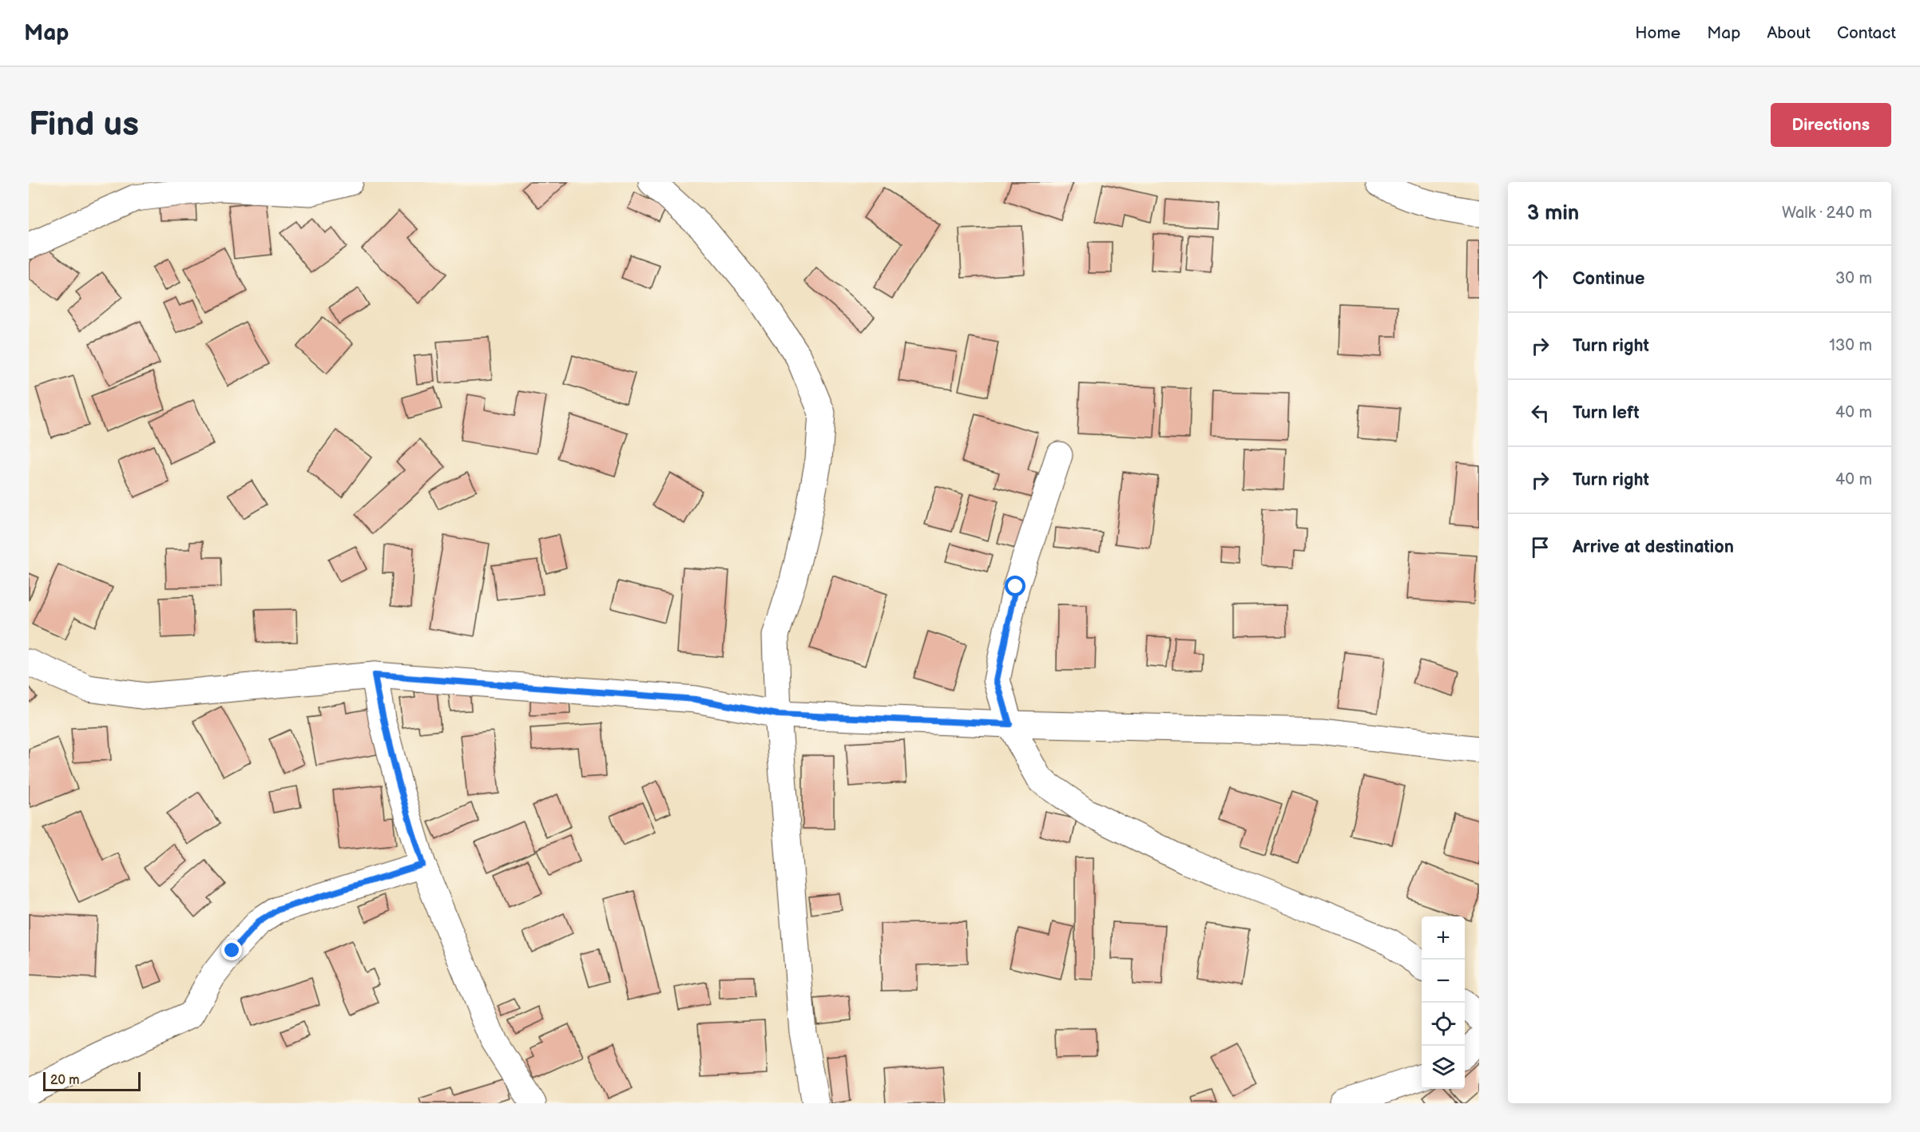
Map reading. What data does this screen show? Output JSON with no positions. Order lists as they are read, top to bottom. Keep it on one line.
{"scale_bar":"20 m","page":{"header":"Map","nav":["Home","Map","About","Contact"],"buttons":"Directions","title":"Find us","heading":["3 min","Walk · 240 m"],"list":[["Continue","30 m"],["Turn right","130 m"],["Turn left","40 m"],["Turn right","40 m"],"Arrive at destination"],"map_buttons":["+","−"],"scale":"20 m"}}
